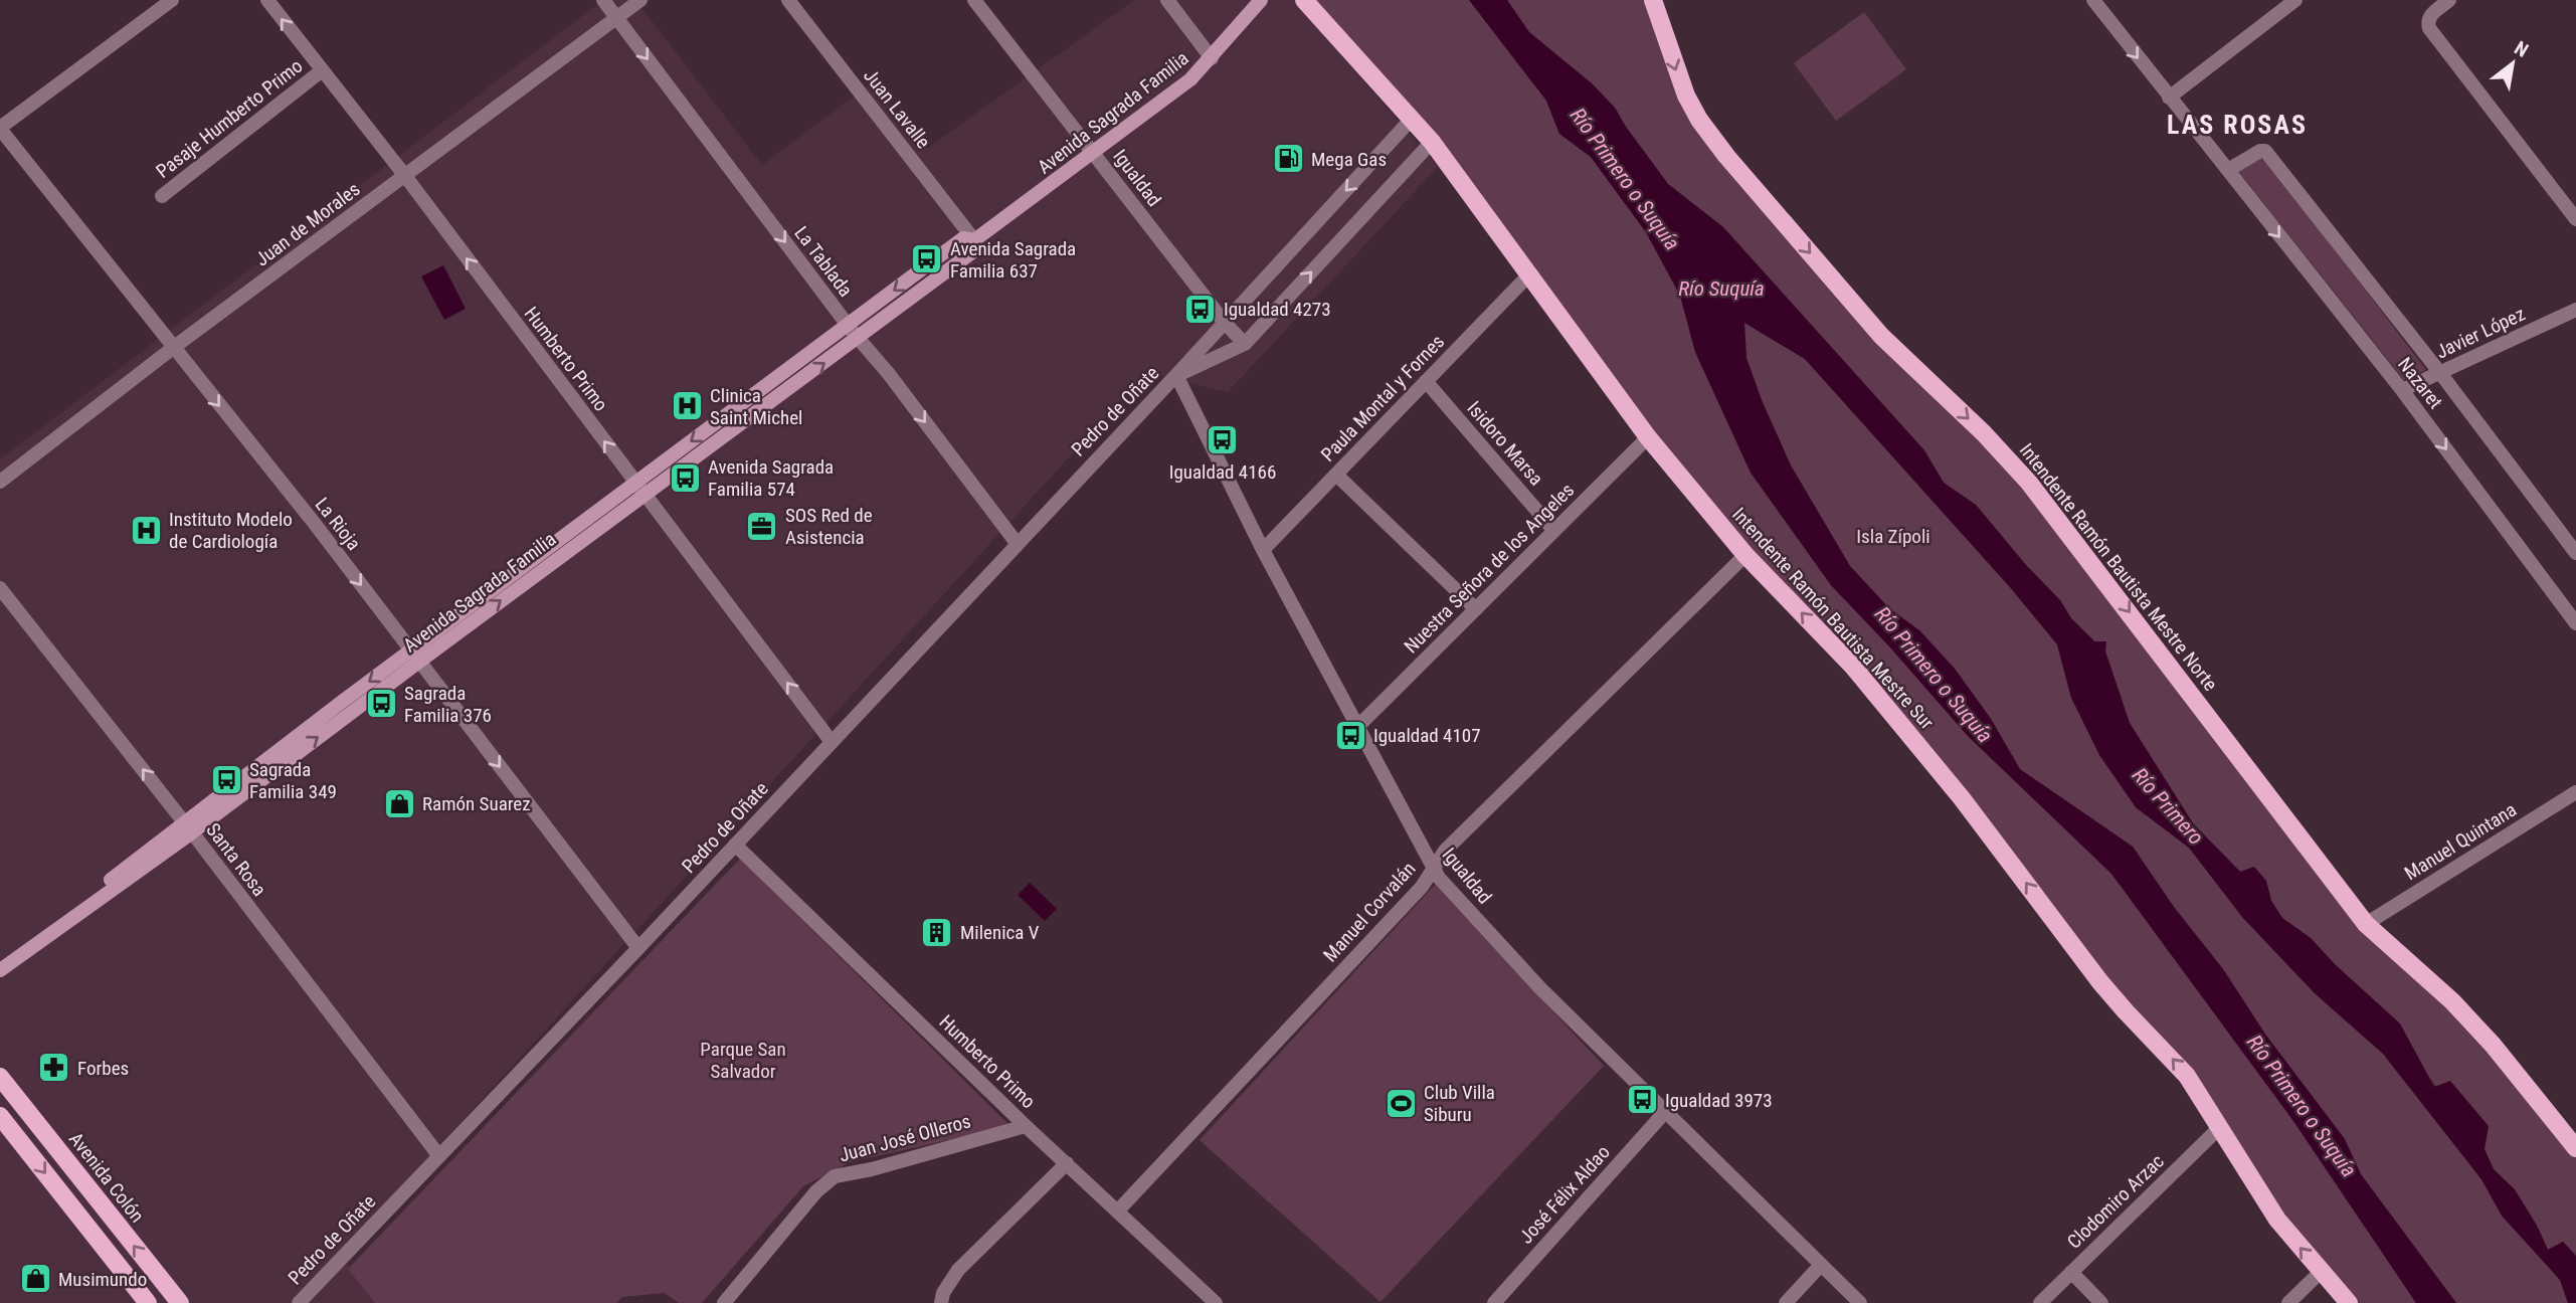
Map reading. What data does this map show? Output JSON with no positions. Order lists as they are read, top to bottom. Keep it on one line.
{"streets":{"main road":["Avenida Sagrada Familia","Intendente Ramón Bautista Mestre Norte","Intendente Ramón Bautista Mestre Sur","Avenida Colón"],"street":["Juan Lavalle","Pasaje Humberto Primo","Igualdad","Juan de Morales","La Tablada","Javier López","Humberto Primo","Nazaret","Paula Montal y Fornes","Pedro de Oñate","Isidoro Marsa","La Rioja","Nuestra Señora de los Angeles","Manuel Quintana","Santa Rosa","Manuel Corvalán","Juan José Olleros","José Félix Aldao","Clodomiro Arzac"]},"crossings":[["Juan Lavalle","Avenida Sagrada Familia"],["Avenida Sagrada Familia","Igualdad"],["Avenida Sagrada Familia","La Tablada"],["Avenida Sagrada Familia","Humberto Primo"],["Avenida Sagrada Familia","La Rioja"],["Avenida Sagrada Familia","Santa Rosa"],["Pasaje Humberto Primo","Humberto Primo"],["Igualdad","Paula Montal y Fornes"],["Igualdad","Pedro de Oñate"],["Igualdad","Nuestra Señora de los Angeles"],["Igualdad","Manuel Corvalán"],["Igualdad","José Félix Aldao"],["Juan de Morales","La Tablada"],["Juan de Morales","Humberto Primo"],["Juan de Morales","La Rioja"],["La Tablada","Pedro de Oñate"],["Javier López","Nazaret"],["Humberto Primo","Pedro de Oñate"],["Humberto Primo","Manuel Corvalán"],["Humberto Primo","Juan José Olleros"],["Paula Montal y Fornes","Isidoro Marsa"],["Paula Montal y Fornes","Intendente Ramón Bautista Mestre Sur"],["Pedro de Oñate","La Rioja"],["Pedro de Oñate","Intendente Ramón Bautista Mestre Sur"],["Pedro de Oñate","Santa Rosa"],["Isidoro Marsa","Nuestra Señora de los Angeles"],["Intendente Ramón Bautista Mestre Norte","Manuel Quintana"],["Nuestra Señora de los Angeles","Intendente Ramón Bautista Mestre Sur"],["Intendente Ramón Bautista Mestre Sur","Manuel Corvalán"],["Intendente Ramón Bautista Mestre Sur","Clodomiro Arzac"]],"one_way":["La Tablada","Humberto Primo","La Rioja","Intendente Ramón Bautista Mestre Norte","Intendente Ramón Bautista Mestre Sur","Santa Rosa"],"districts":["LAS ROSAS"],"water":["Río Primero o Suquía","Río Suquía","Río Primero"],"parks":["Isla Zípoli","Parque San Salvador"],"places":{"fuel station":["Mega Gas"],"bus stop":["Avenida Sagrada Familia 637","Igualdad 4273","Igualdad 4166","Avenida Sagrada Familia 574","Sagrada Familia 376","Igualdad 4107","Sagrada Familia 349","Igualdad 3973"],"hospital":["Clinica Saint Michel","Instituto Modelo de Cardiología"],"office":["SOS Red de Asistencia"],"shop":["Ramón Suarez","Musimundo"],"building":["Milenica V"],"pharmacy":["Forbes"],"sports":["Club Villa Siburu"]},"north":"top right"}
